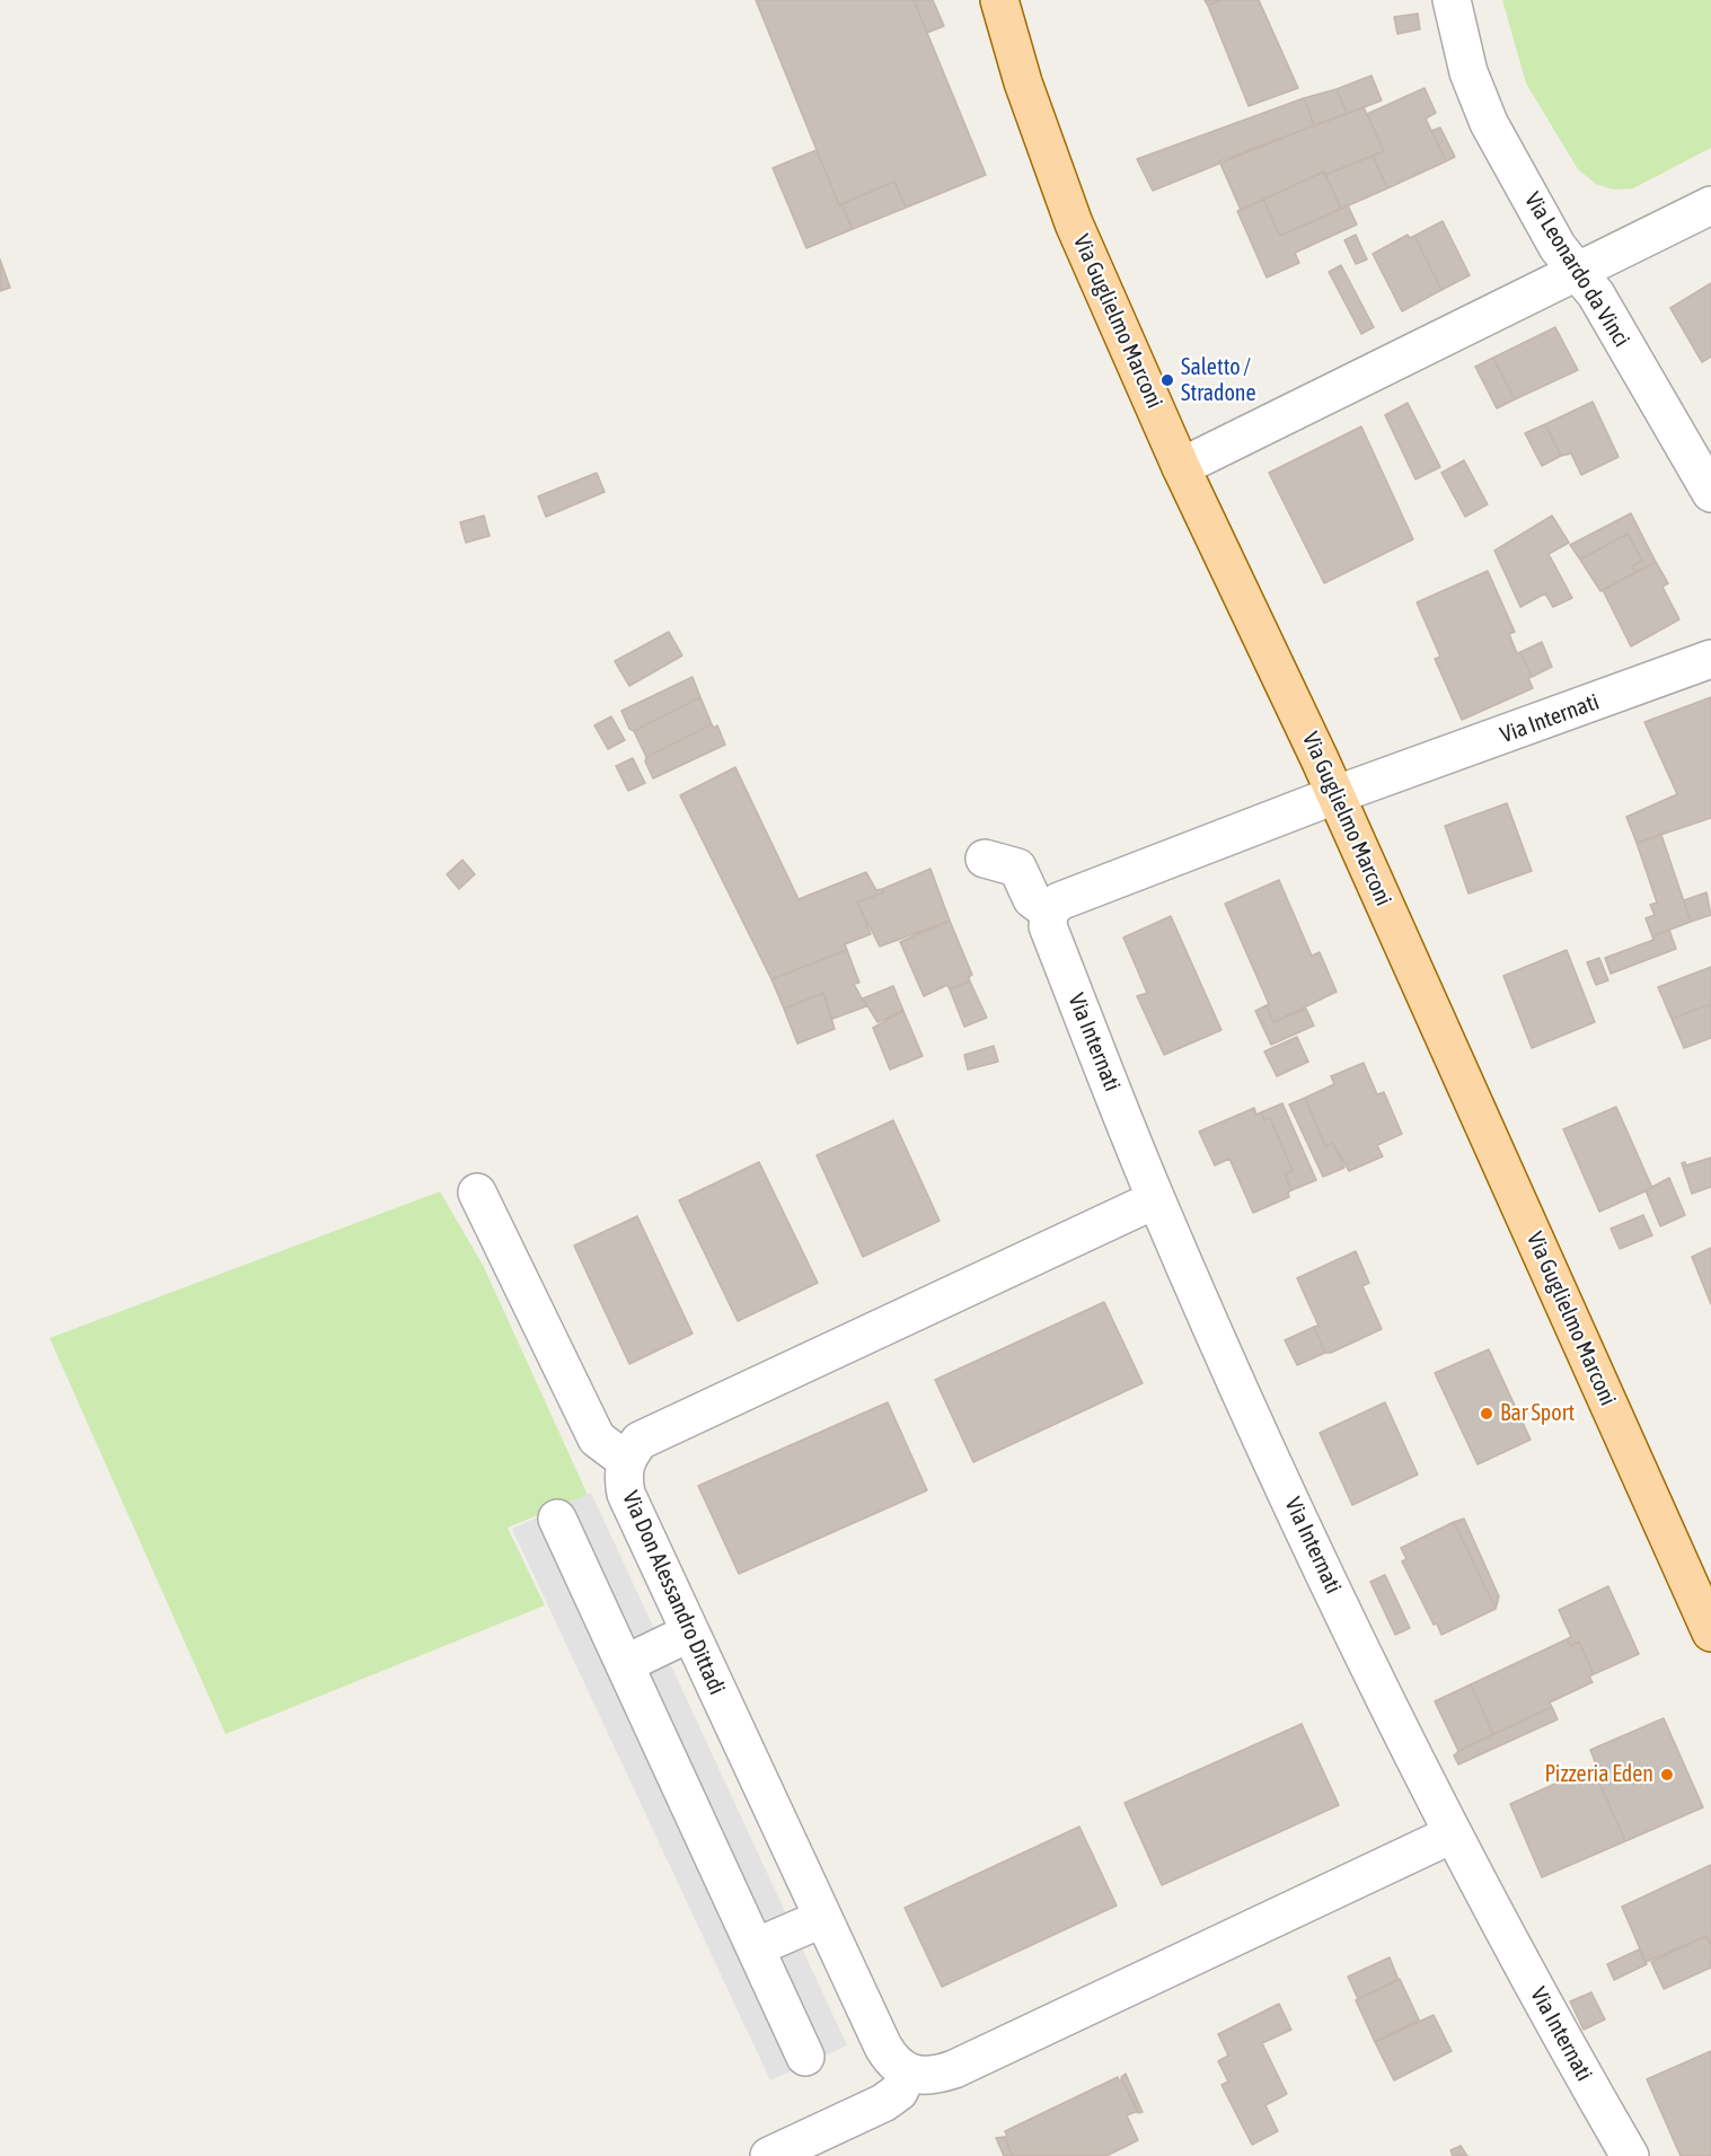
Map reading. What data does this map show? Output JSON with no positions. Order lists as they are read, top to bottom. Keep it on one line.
{"streets":{"main road":["Via Guglielmo Marconi"],"street":["Via Leonardo da Vinci","Via Internati","Via Don Alessandro Dittadi"]},"crossings":[["Via Guglielmo Marconi","Via Internati"]],"places":["Saletto / Stradone","Bar Sport","Pizzeria Eden"]}
